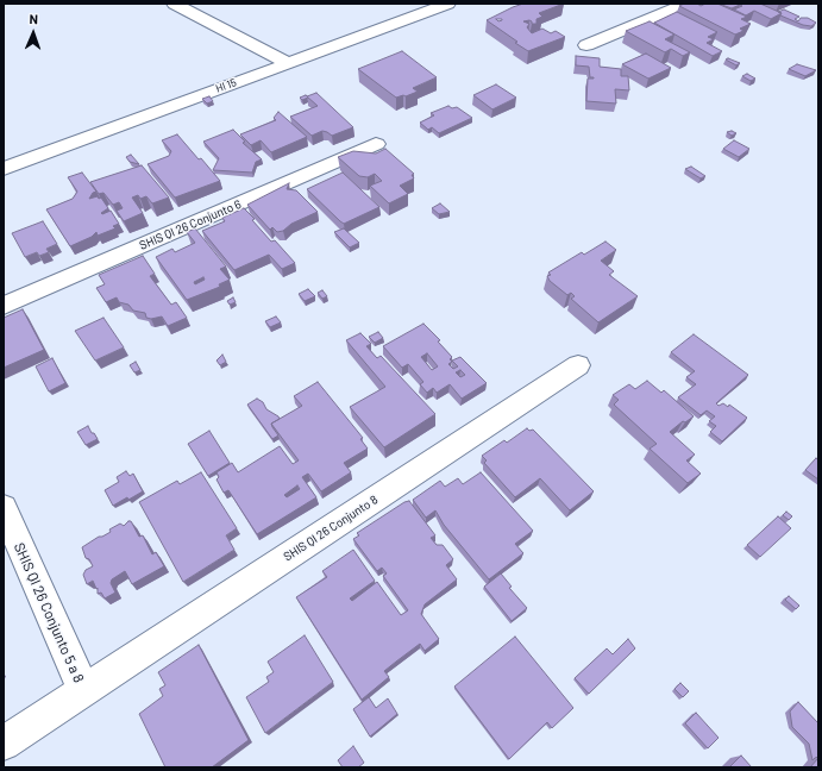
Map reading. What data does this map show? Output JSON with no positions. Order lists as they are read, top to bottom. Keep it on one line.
{"streets":{"street":["HI 15","SHIS QI 26 Conjunto 6","SHIS QI 26 Conjunto 8","SHIS QI 26 Conjunto 5 a 8"]},"crossings":[["SHIS QI 26 Conjunto 8","SHIS QI 26 Conjunto 5 a 8"]],"north":"top"}
